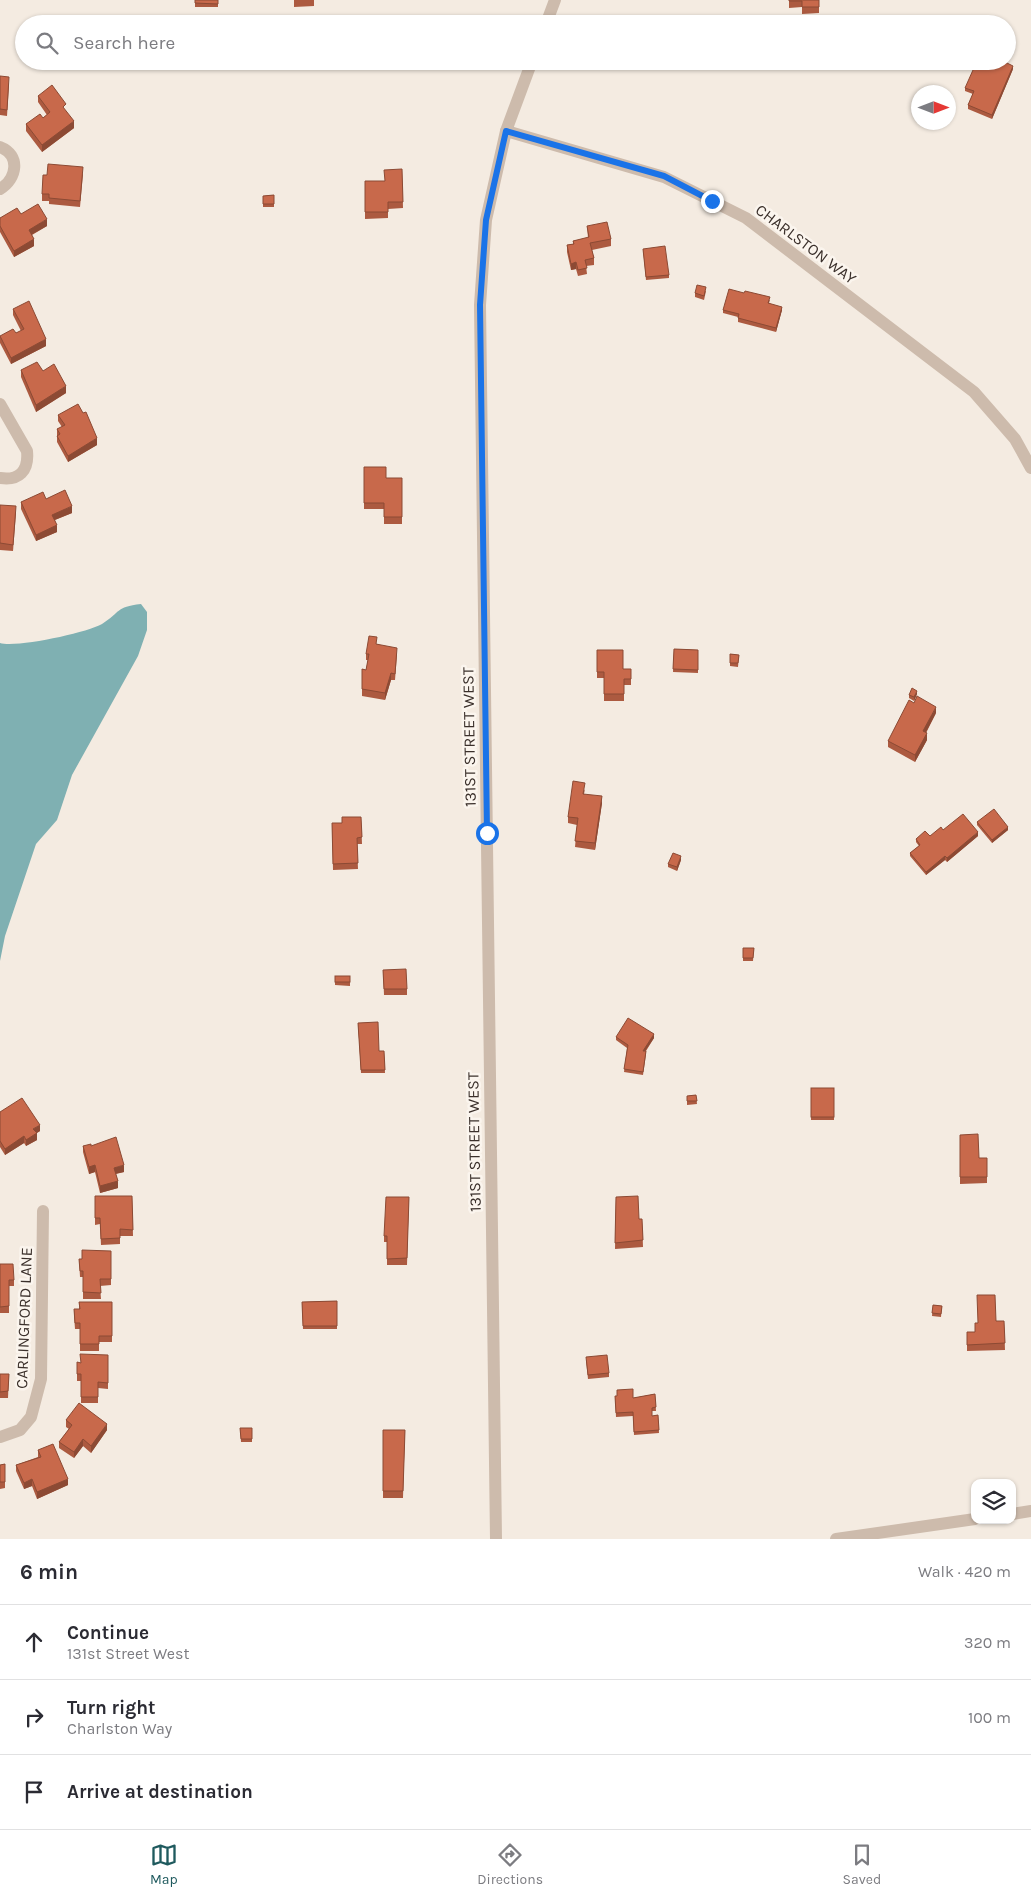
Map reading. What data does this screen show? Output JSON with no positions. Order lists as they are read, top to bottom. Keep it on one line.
{"streets":{"street":["CHARLSTON WAY","131ST STREET WEST","CARLINGFORD LANE"]},"crossings":[["CHARLSTON WAY","131ST STREET WEST"]],"north":"right","page":{"search":"Search here","heading":["6 min","Walk · 420 m"],"list":[["Continue","131st Street West","320 m"],["Turn right","Charlston Way","100 m"],"Arrive at destination"],"nav":["Map","Directions","Saved"]}}
